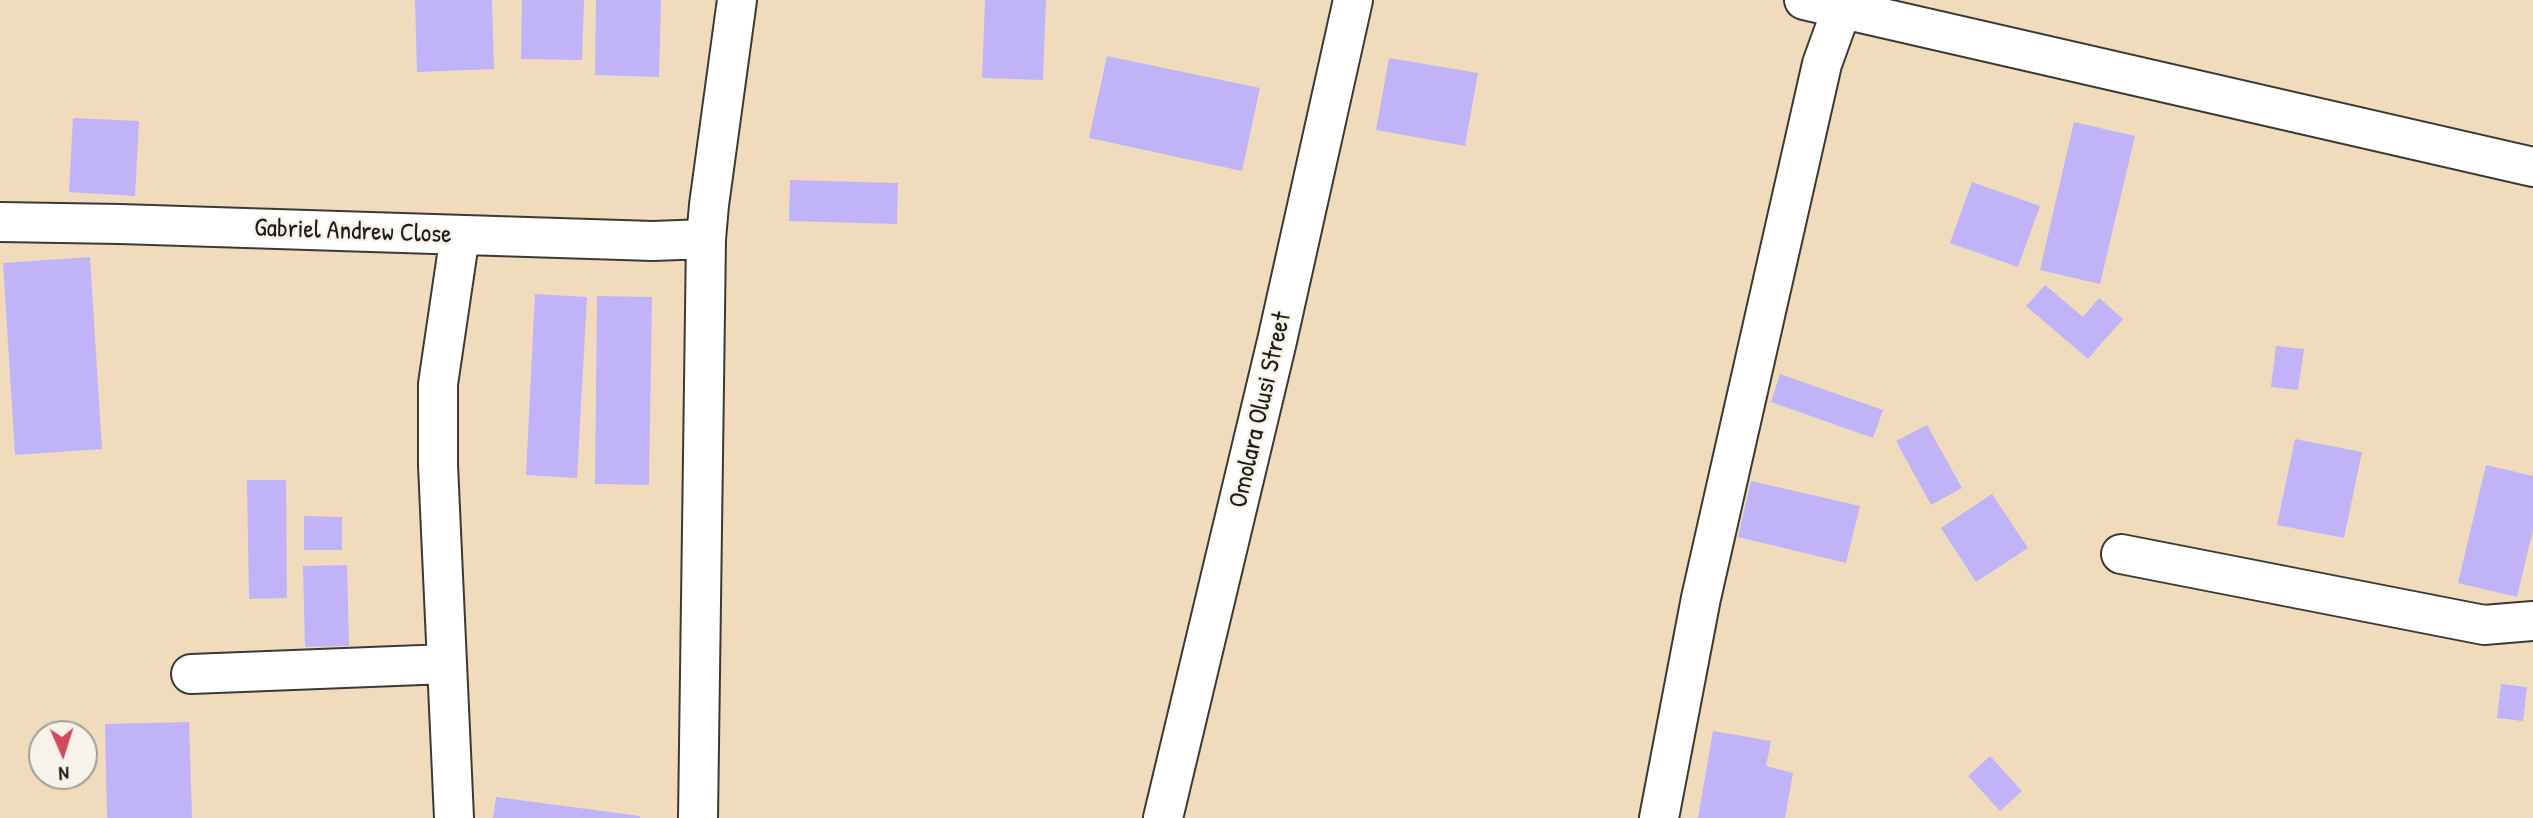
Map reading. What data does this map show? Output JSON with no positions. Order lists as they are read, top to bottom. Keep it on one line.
{"streets":{"street":["Gabriel Andrew Close","Omolara Olusi Street"]},"north":"bottom"}
